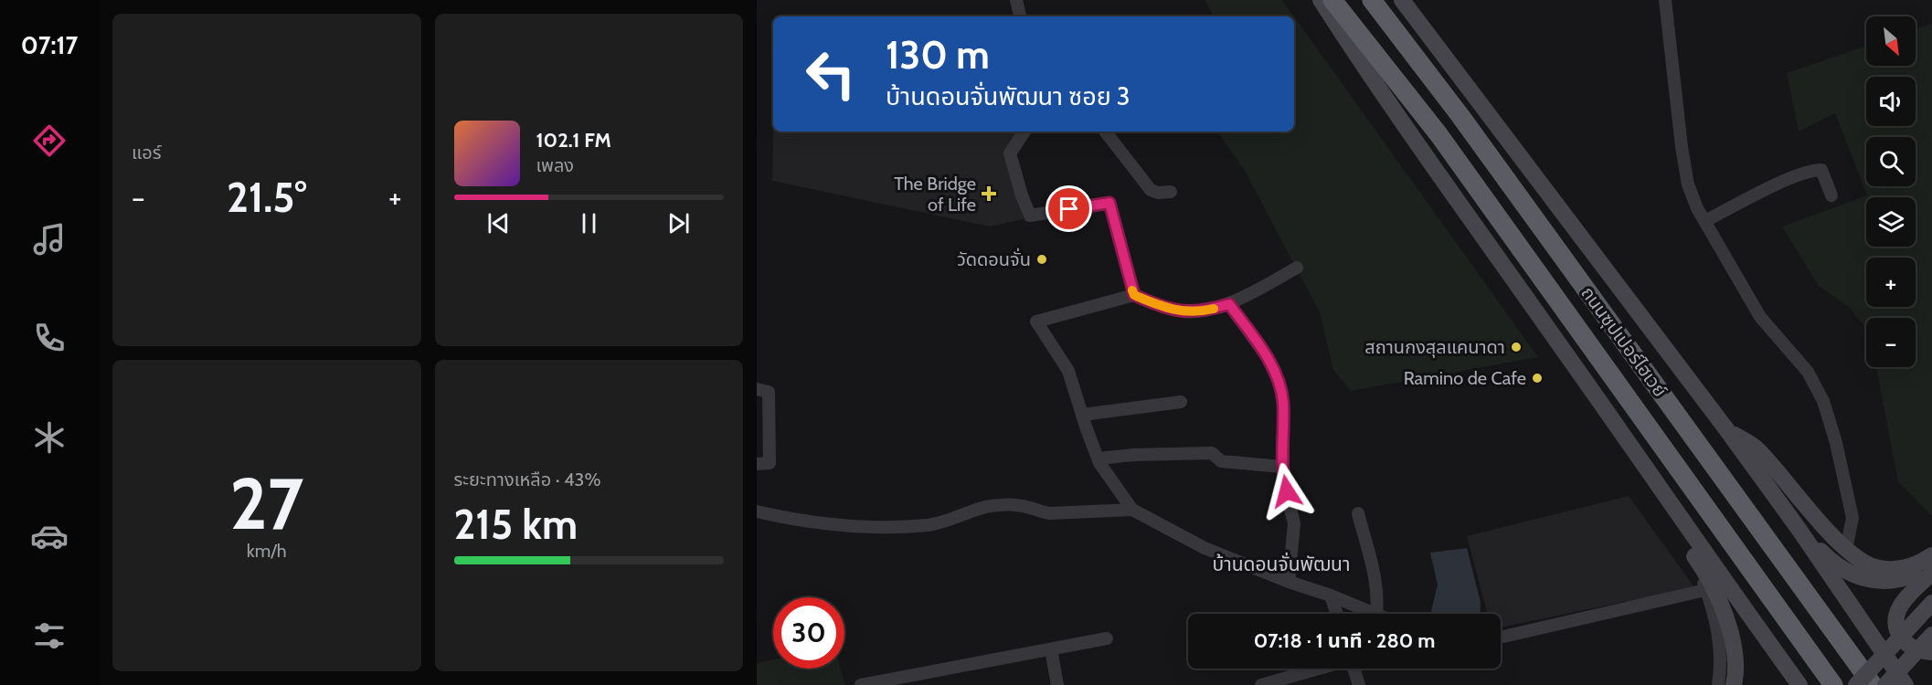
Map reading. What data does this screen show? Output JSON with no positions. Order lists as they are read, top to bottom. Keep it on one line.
{"streets":{"highway":["ถนนซุปเปอร์ไฮเวย์"]},"districts":["บ้านดอนจั่นพัฒนา"],"places":{"health":["The Bridge of Life"],"other":["วัดดอนจั่น","สถานกงสุลแคนาดา","Ramino de Cafe"]},"north":"bottom right","page":{"tabs":"07:17","tile":["แอร์",["27","km/h"],["ระยะทางเหลือ · 43%","215 km"]],"map_buttons":["+","−"],"turn":["130 m","บ้านดอนจั่นพัฒนา ซอย 3"],"song":["102.1 FM","เพลง"],"heat":["−","21.5°","+"],"limit":"30","trip":"07:18 · 1 นาที · 280 m"}}
